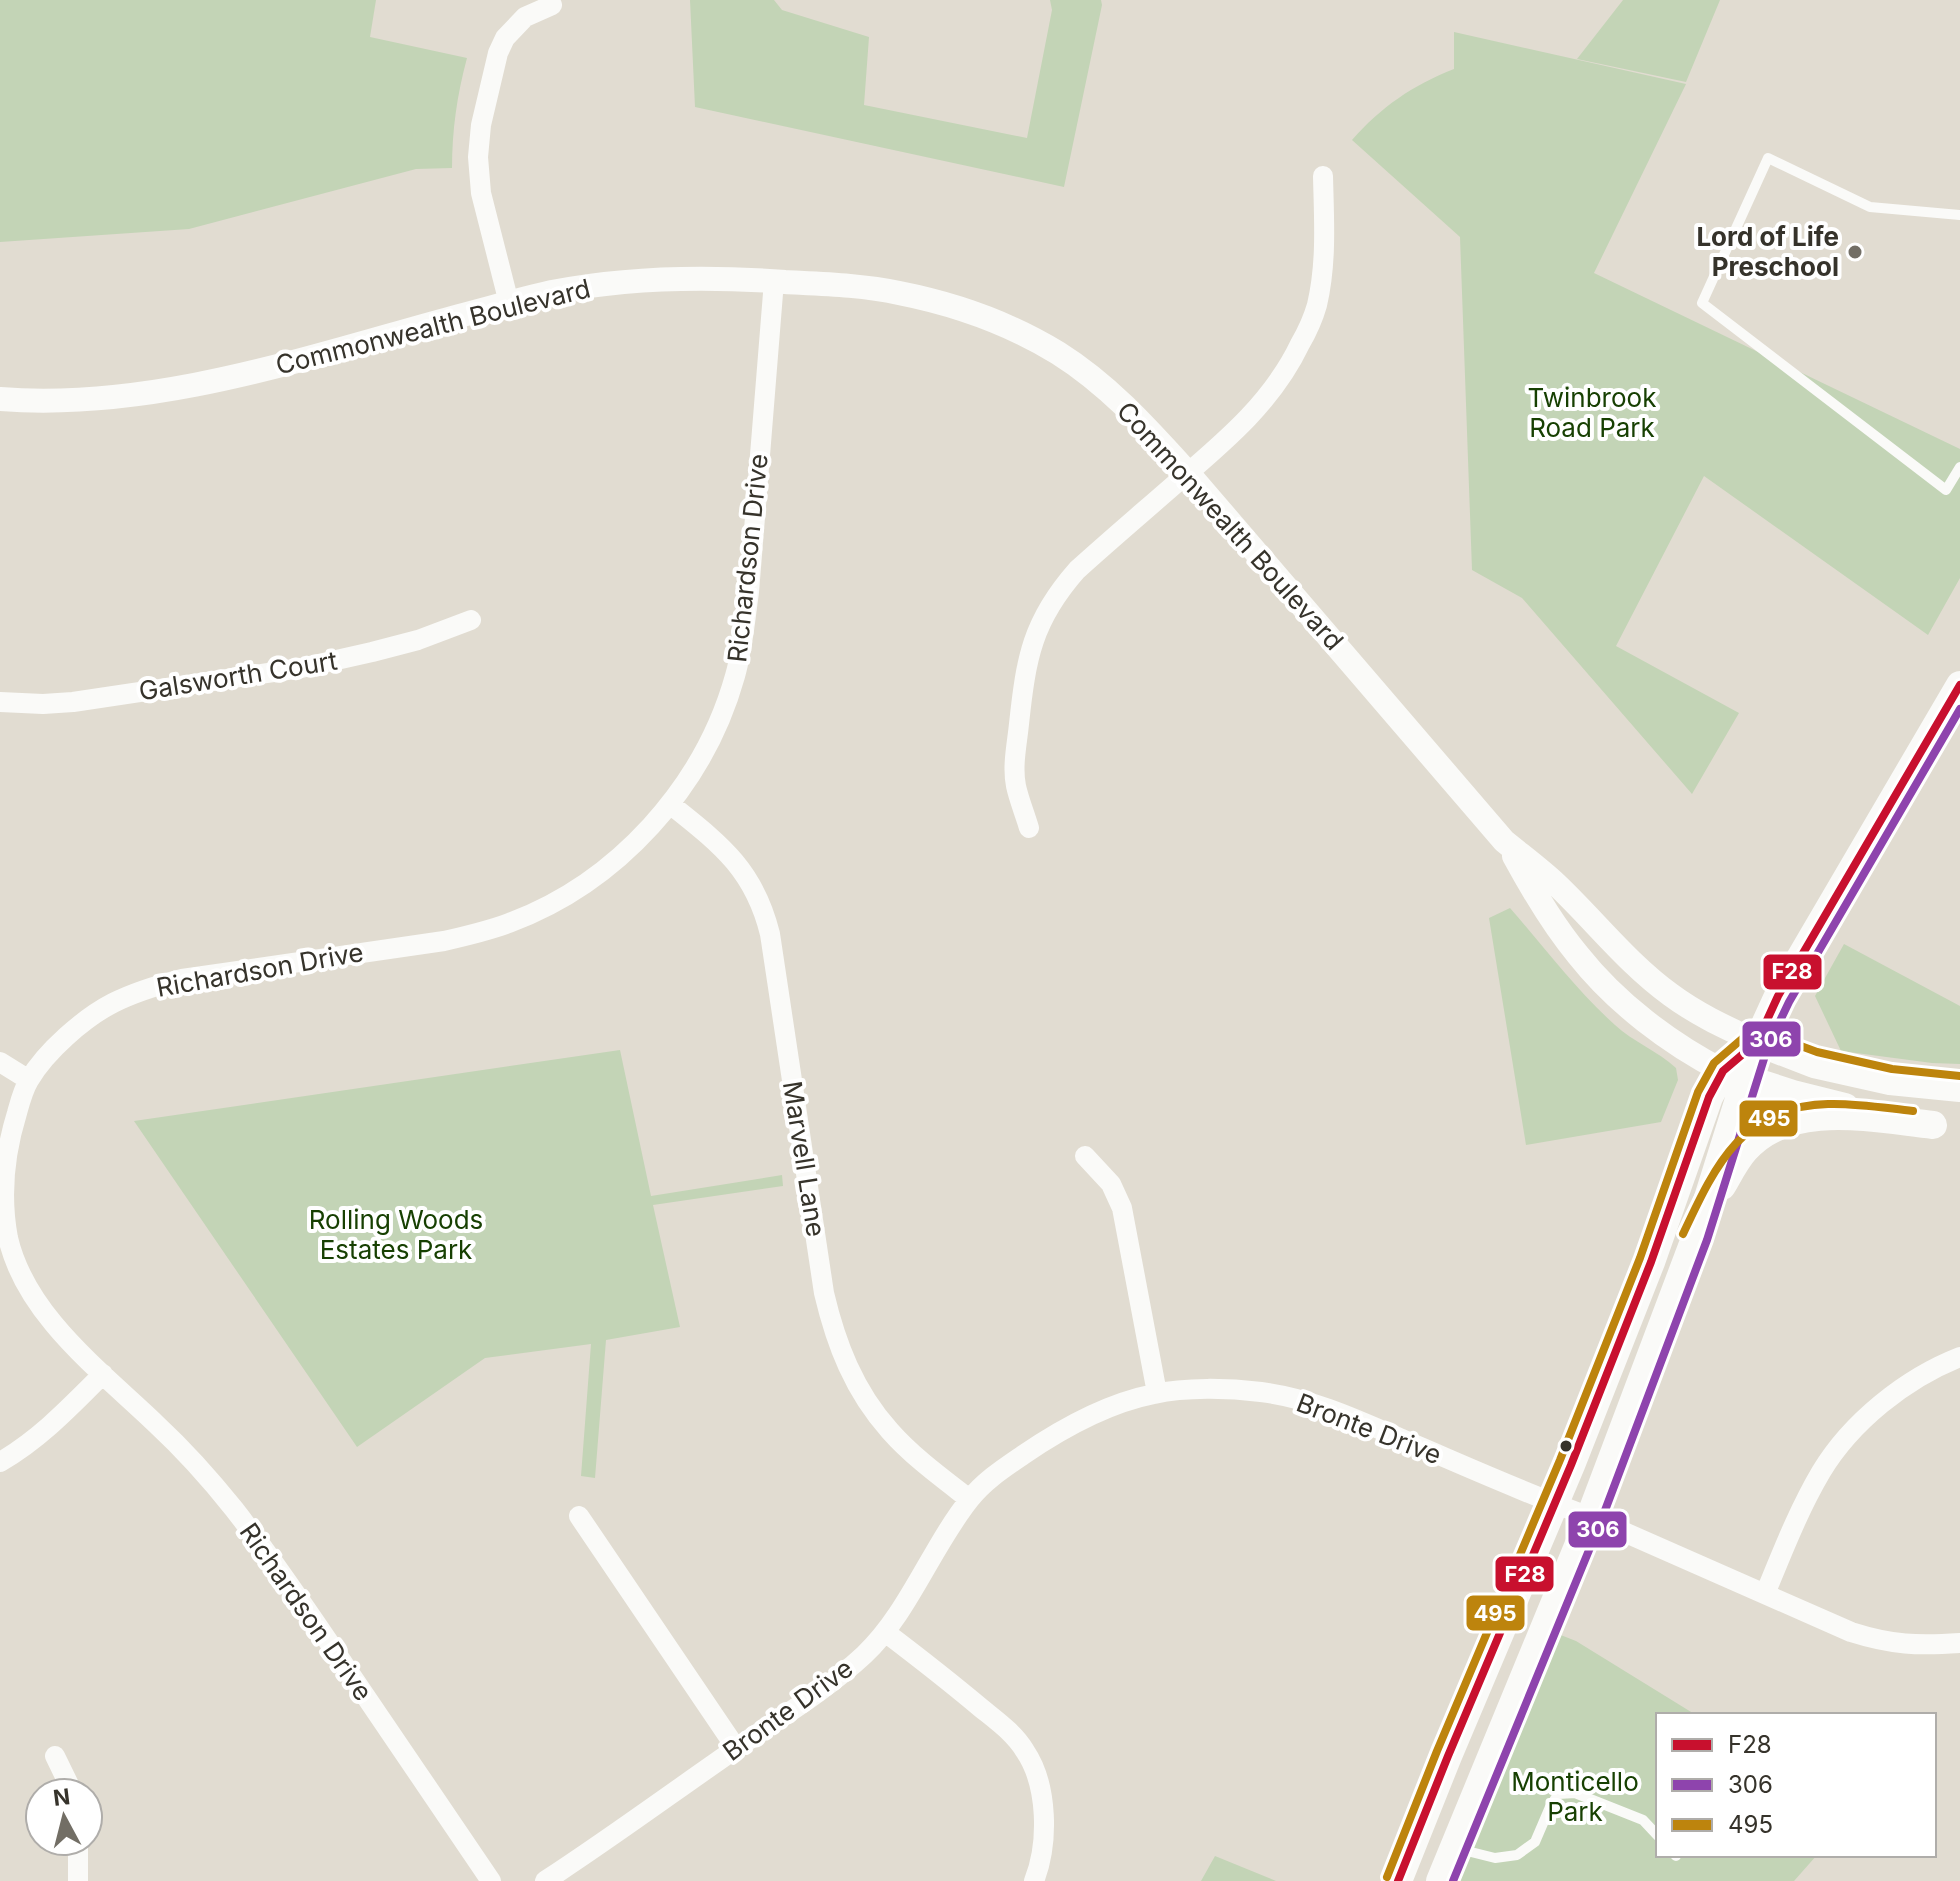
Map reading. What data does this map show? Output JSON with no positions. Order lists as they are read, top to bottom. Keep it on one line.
{"streets":{"street":["Commonwealth Boulevard","Richardson Drive","Galsworth Court","Marvell Lane","Bronte Drive"]},"crossings":[["Commonwealth Boulevard","Richardson Drive"],["Richardson Drive","Marvell Lane"],["Marvell Lane","Bronte Drive"]],"parks":["Twinbrook Road Park","Rolling Woods Estates Park","Monticello Park"],"places":["Lord of Life Preschool"],"lines":["transit line F28","transit line 306","transit line 495"],"legend":["F28","306","495"],"north":"top"}
